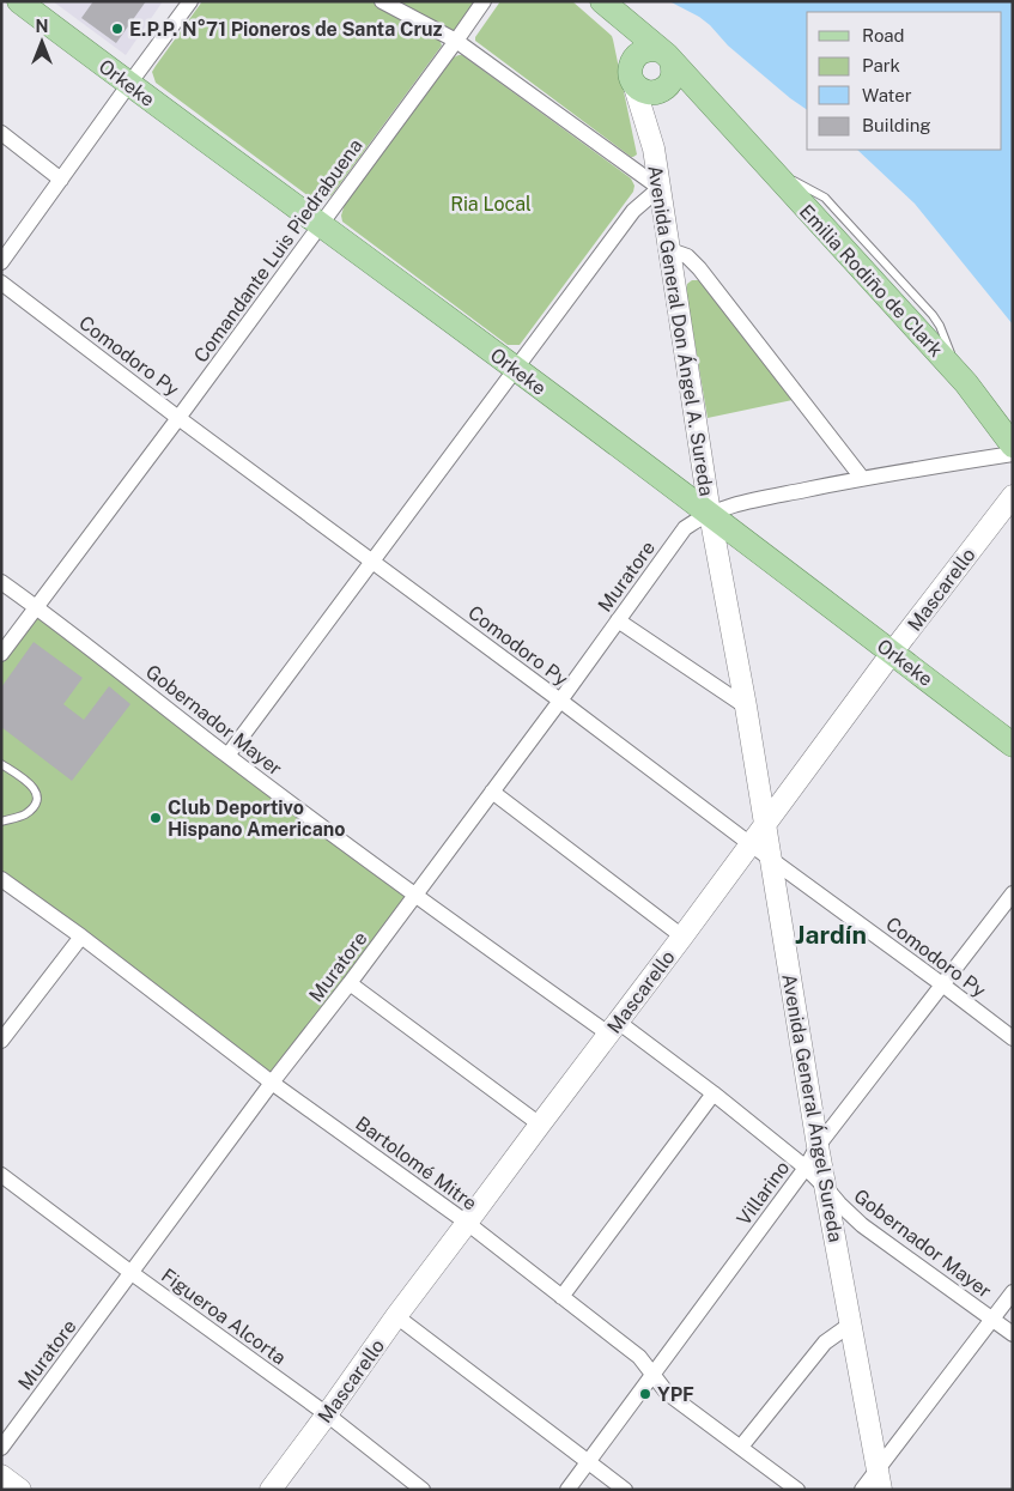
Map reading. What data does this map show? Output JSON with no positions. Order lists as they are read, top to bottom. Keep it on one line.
{"streets":{"main road":["Orkeke","Emilia Rodiño de Clark","Avenida General Don Ángel A. Sureda","Mascarello","Avenida General Ángel Sureda"],"street":["Comandante Luis Piedrabuena","Comodoro Py","Muratore","Gobernador Mayer","Bartolomé Mitre","Villarino","Figueroa Alcorta"]},"crossings":[["Orkeke","Comandante Luis Piedrabuena"],["Orkeke","Avenida General Don Ángel A. Sureda"],["Orkeke","Muratore"],["Orkeke","Mascarello"],["Orkeke","Avenida General Ángel Sureda"],["Comandante Luis Piedrabuena","Comodoro Py"],["Comandante Luis Piedrabuena","Gobernador Mayer"],["Emilia Rodiño de Clark","Avenida General Don Ángel A. Sureda"],["Avenida General Don Ángel A. Sureda","Muratore"],["Avenida General Don Ángel A. Sureda","Avenida General Ángel Sureda"],["Comodoro Py","Muratore"],["Comodoro Py","Mascarello"],["Comodoro Py","Avenida General Ángel Sureda"],["Comodoro Py","Villarino"],["Muratore","Gobernador Mayer"],["Muratore","Avenida General Ángel Sureda"],["Muratore","Bartolomé Mitre"],["Muratore","Figueroa Alcorta"],["Mascarello","Gobernador Mayer"],["Mascarello","Avenida General Ángel Sureda"],["Mascarello","Bartolomé Mitre"],["Mascarello","Figueroa Alcorta"],["Gobernador Mayer","Avenida General Ángel Sureda"],["Gobernador Mayer","Villarino"],["Avenida General Ángel Sureda","Villarino"],["Bartolomé Mitre","Villarino"]],"districts":["Jardín"],"parks":["Ria Local"],"places":["E.P.P. N°71 Pioneros de Santa Cruz","Club Deportivo Hispano Americano","YPF"],"legend":["Road","Park","Water","Building"],"north":"top"}
